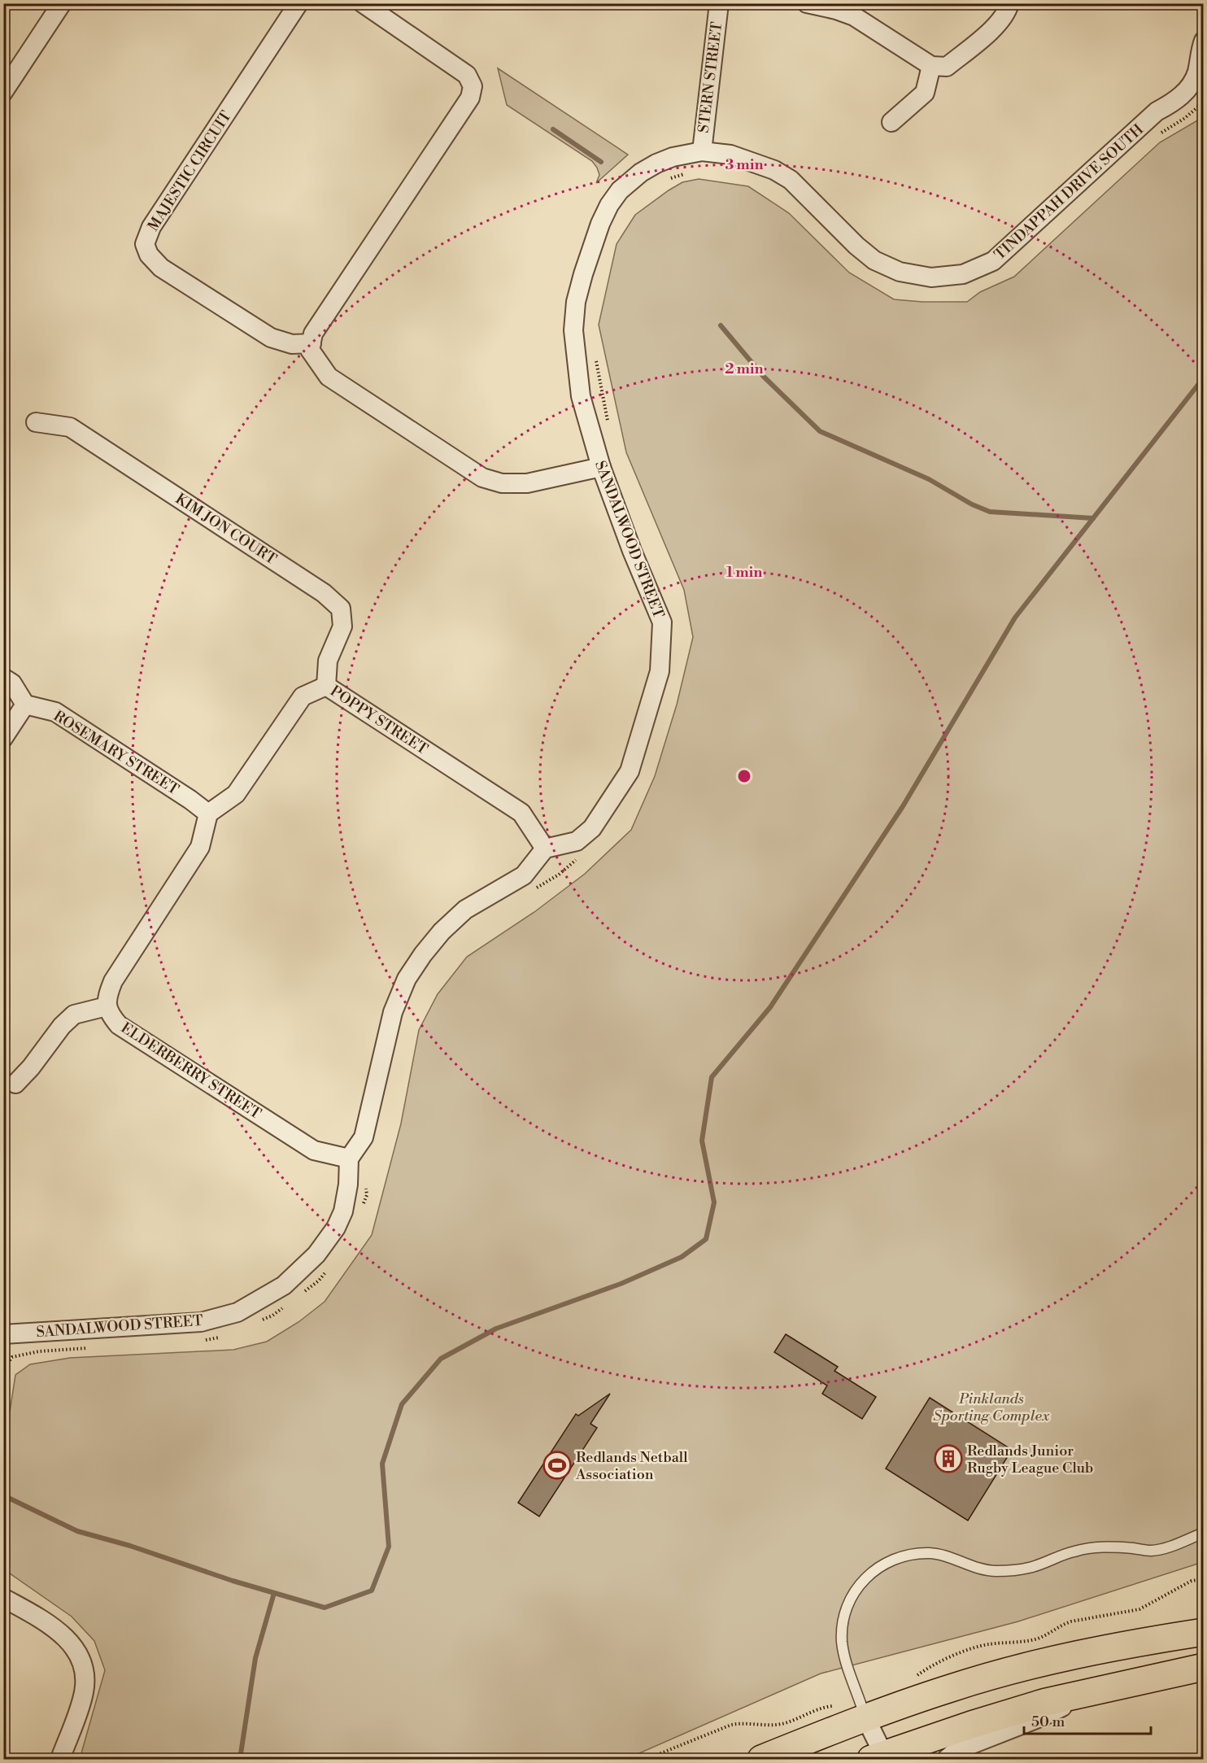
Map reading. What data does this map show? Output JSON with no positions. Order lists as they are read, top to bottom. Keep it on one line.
{"streets":{"street":["STERN STREET","MAJESTIC CIRCUIT","TINDAPPAH DRIVE SOUTH","KIM JON COURT","SANDALWOOD STREET","POPPY STREET","ROSEMARY STREET","ELDERBERRY STREET"]},"crossings":[["STERN STREET","TINDAPPAH DRIVE SOUTH"],["TINDAPPAH DRIVE SOUTH","SANDALWOOD STREET"],["KIM JON COURT","POPPY STREET"],["SANDALWOOD STREET","POPPY STREET"],["SANDALWOOD STREET","ELDERBERRY STREET"],["POPPY STREET","ROSEMARY STREET"]],"parks":["Pinklands Sporting Complex"],"places":{"building":["Redlands Junior Rugby League Club"],"sports":["Redlands Netball Association"]},"scale_bar":"50 m","rings":["3 min","2 min","1 min"]}
